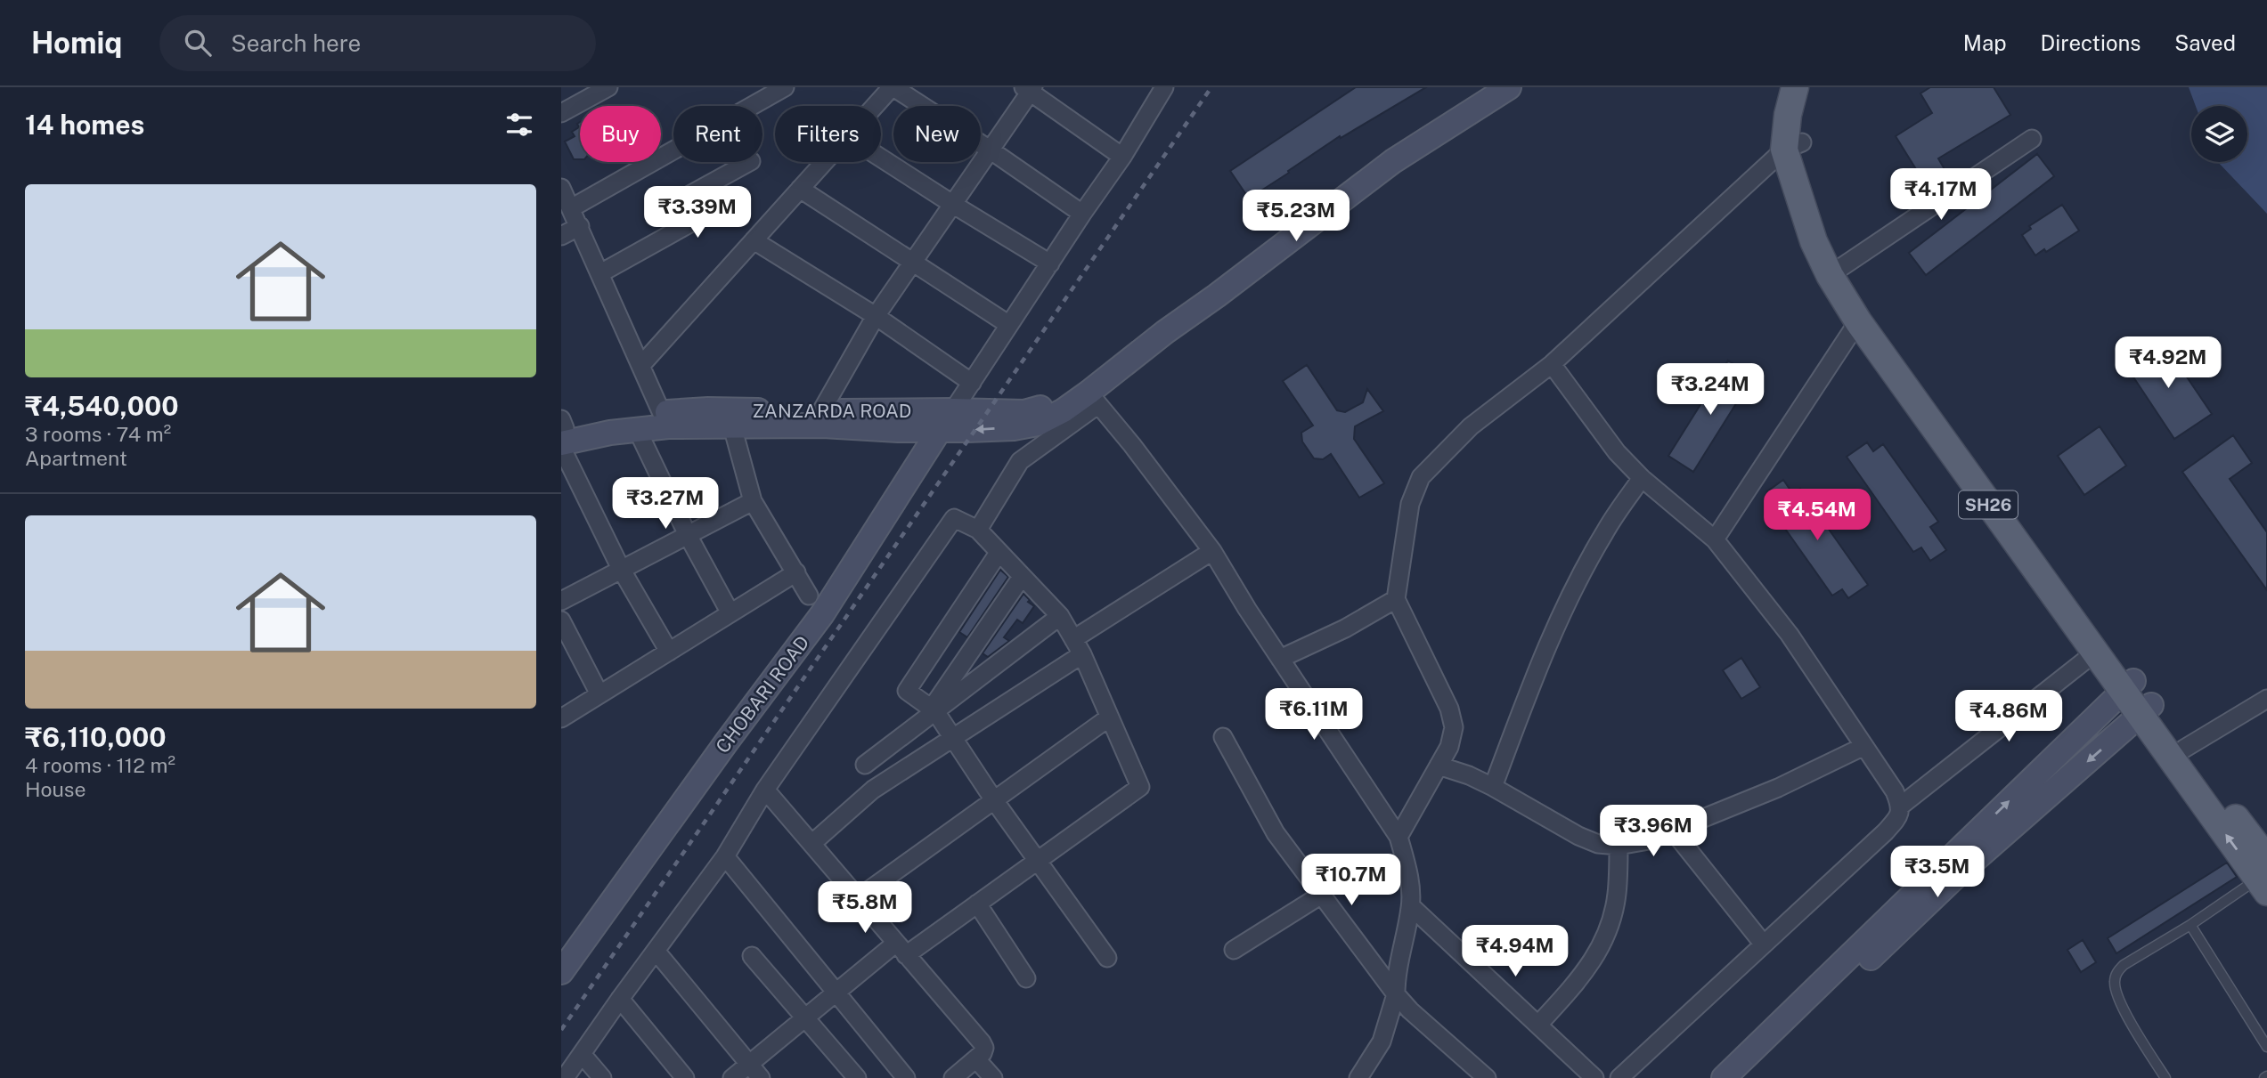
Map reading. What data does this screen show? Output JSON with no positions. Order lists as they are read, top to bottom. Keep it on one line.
{"streets":{"main road":["ZANZARDA ROAD","SH26","CHOBARI ROAD"]},"crossings":[["ZANZARDA ROAD","CHOBARI ROAD"]],"page":{"header":"Homiq","search":"Search here","nav":["Map","Directions","Saved"],"heading":"14 homes","chip":["Buy","Rent","Filters","New"],"list":[{"name":"₹4,540,000","note":"3 rooms · 74 m² · Apartment"},{"name":"₹6,110,000","note":"4 rooms · 112 m² · House"}],"price":["₹4.17M","₹3.39M","₹5.23M","₹4.92M","₹3.24M","₹3.27M","₹4.54M","₹6.11M","₹4.86M","₹3.96M","₹3.5M","₹10.7M","₹5.8M","₹4.94M"]}}
